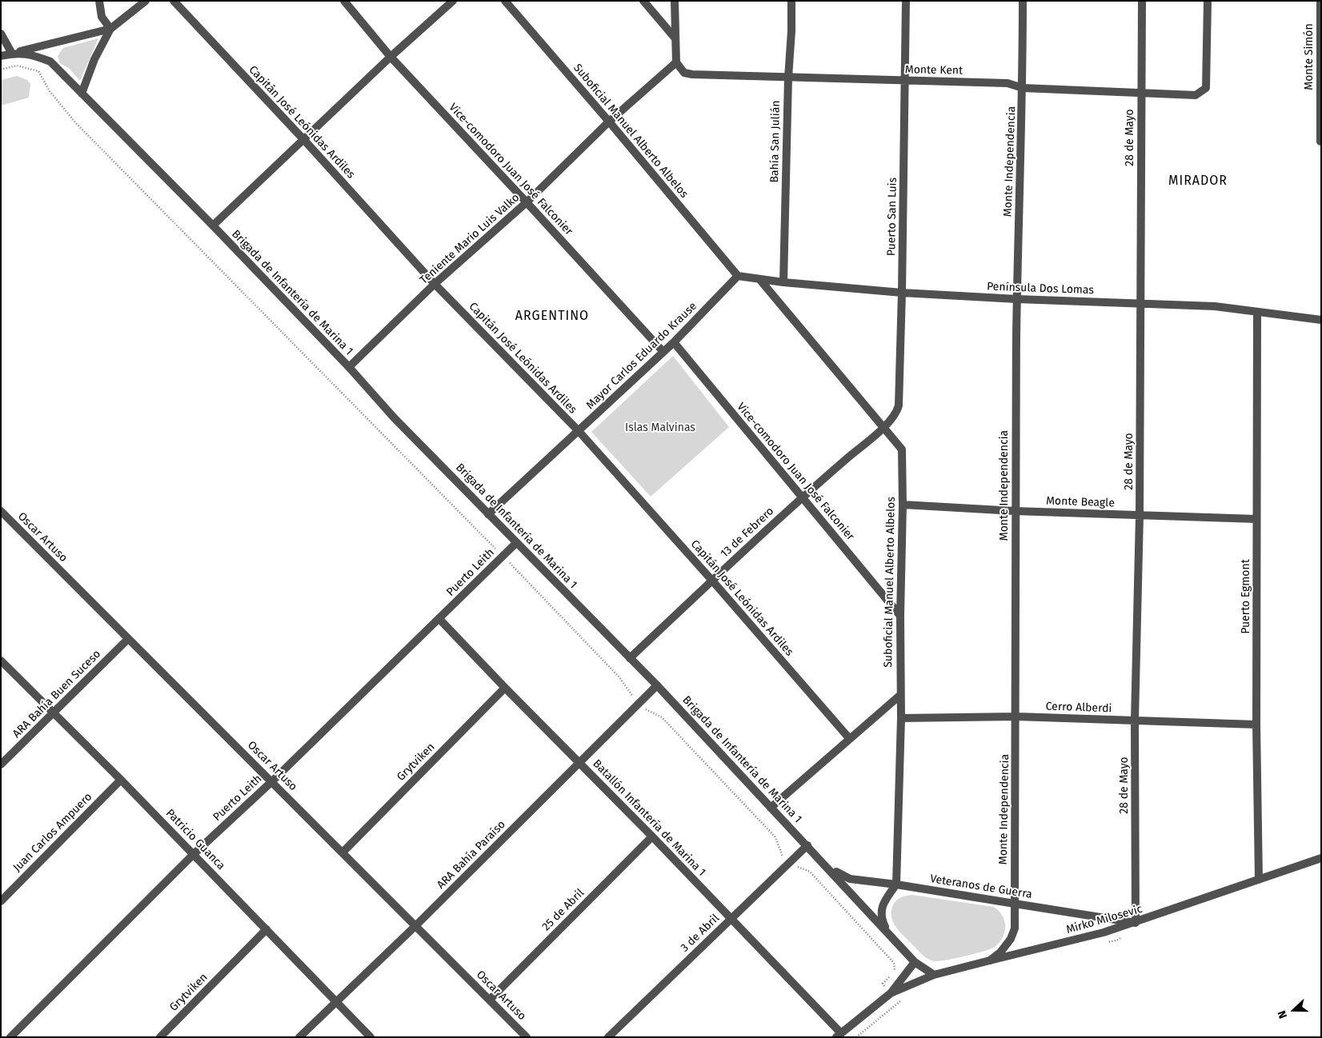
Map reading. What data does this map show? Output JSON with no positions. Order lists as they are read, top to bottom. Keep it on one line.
{"streets":{"street":["Monte Simón","Monte Kent","Capitán José Leónidas Ardiles","Suboficial Manuel Alberto Albelos","28 de Mayo","Bahía San Julián","Monte Independencia","Vice-comodoro Juan José Falconier","Puerto San Luis","Teniente Mario Luis Valko","Península Dos Lomas","Brigada de Infantería de Marina 1","Mayor Carlos Eduardo Krause","Monte Beagle","13 de Febrero","Oscar Artuso","Puerto Leith","Puerto Egmont","ARA Bahía Buen Suceso","Cerro Alberdi","Grytviken","Batallón Infantería de Marina 1","Juan Carlos Ampuero","Patricio Guanca","ARA Bahía Paraíso","Veteranos de Guerra","25 de Abril","Mirko Milosevic","3 de Abril"]},"crossings":[["Monte Kent","28 de Mayo"],["Monte Kent","Bahía San Julián"],["Monte Kent","Monte Independencia"],["Monte Kent","Puerto San Luis"],["Monte Kent","Teniente Mario Luis Valko"],["Capitán José Leónidas Ardiles","Teniente Mario Luis Valko"],["Capitán José Leónidas Ardiles","Mayor Carlos Eduardo Krause"],["Capitán José Leónidas Ardiles","13 de Febrero"],["Suboficial Manuel Alberto Albelos","Vice-comodoro Juan José Falconier"],["Suboficial Manuel Alberto Albelos","Puerto San Luis"],["Suboficial Manuel Alberto Albelos","Teniente Mario Luis Valko"],["Suboficial Manuel Alberto Albelos","Península Dos Lomas"],["Suboficial Manuel Alberto Albelos","Mayor Carlos Eduardo Krause"],["Suboficial Manuel Alberto Albelos","Monte Beagle"],["Suboficial Manuel Alberto Albelos","13 de Febrero"],["Suboficial Manuel Alberto Albelos","Cerro Alberdi"],["Suboficial Manuel Alberto Albelos","Veteranos de Guerra"],["28 de Mayo","Península Dos Lomas"],["28 de Mayo","Monte Beagle"],["28 de Mayo","Cerro Alberdi"],["28 de Mayo","Veteranos de Guerra"],["28 de Mayo","Mirko Milosevic"],["Bahía San Julián","Península Dos Lomas"],["Monte Independencia","Península Dos Lomas"],["Monte Independencia","Monte Beagle"],["Monte Independencia","Cerro Alberdi"],["Monte Independencia","Veteranos de Guerra"],["Monte Independencia","Mirko Milosevic"],["Vice-comodoro Juan José Falconier","Teniente Mario Luis Valko"],["Vice-comodoro Juan José Falconier","Mayor Carlos Eduardo Krause"],["Vice-comodoro Juan José Falconier","13 de Febrero"],["Puerto San Luis","Península Dos Lomas"],["Puerto San Luis","13 de Febrero"],["Teniente Mario Luis Valko","Brigada de Infantería de Marina 1"],["Península Dos Lomas","Mayor Carlos Eduardo Krause"],["Península Dos Lomas","Puerto Egmont"],["Brigada de Infantería de Marina 1","Mayor Carlos Eduardo Krause"],["Brigada de Infantería de Marina 1","13 de Febrero"],["Brigada de Infantería de Marina 1","Puerto Leith"],["Brigada de Infantería de Marina 1","ARA Bahía Paraíso"],["Brigada de Infantería de Marina 1","Veteranos de Guerra"],["Brigada de Infantería de Marina 1","Mirko Milosevic"],["Brigada de Infantería de Marina 1","3 de Abril"],["Monte Beagle","Puerto Egmont"],["Oscar Artuso","Puerto Leith"],["Oscar Artuso","ARA Bahía Buen Suceso"],["Oscar Artuso","Grytviken"],["Oscar Artuso","ARA Bahía Paraíso"],["Oscar Artuso","25 de Abril"],["Puerto Leith","Batallón Infantería de Marina 1"],["Puerto Leith","Patricio Guanca"],["Puerto Egmont","Cerro Alberdi"],["Puerto Egmont","Mirko Milosevic"],["ARA Bahía Buen Suceso","Patricio Guanca"],["Grytviken","Batallón Infantería de Marina 1"],["Grytviken","Patricio Guanca"],["Batallón Infantería de Marina 1","ARA Bahía Paraíso"],["Batallón Infantería de Marina 1","25 de Abril"],["Batallón Infantería de Marina 1","Mirko Milosevic"],["Batallón Infantería de Marina 1","3 de Abril"],["Juan Carlos Ampuero","Patricio Guanca"],["Patricio Guanca","ARA Bahía Paraíso"],["Veteranos de Guerra","Mirko Milosevic"]],"districts":["MIRADOR","ARGENTINO"],"parks":["Islas Malvinas"],"north":"left"}
